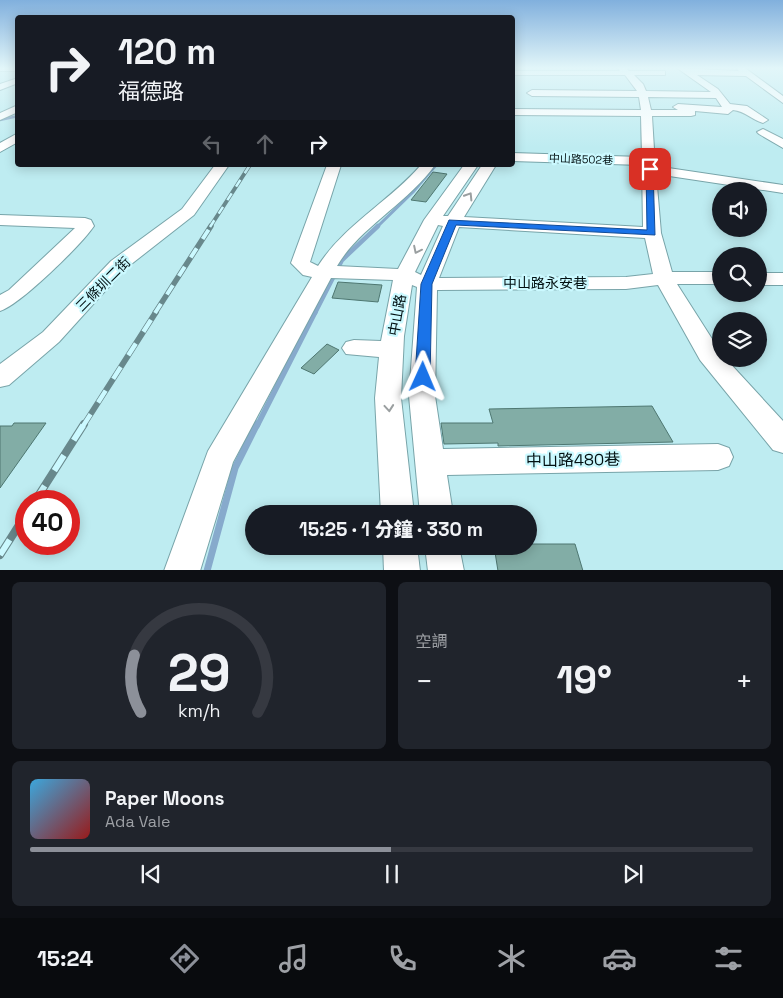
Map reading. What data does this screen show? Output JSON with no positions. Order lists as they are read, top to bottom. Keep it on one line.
{"streets":{"street":["中山路502巷","中山路永安巷","三條圳二街","中山路","中山路480巷"]},"crossings":[["中山路永安巷","中山路"],["中山路","中山路480巷"]],"page":{"turn":["120 m","福德路"],"limit":"40","trip":"15:25 · 1 分鐘 · 330 m","tile":"空調","heat":["−","19°","+"],"song":["Paper Moons","Ada Vale"],"tabs":"15:24","gauge":["29","km/h"]}}
